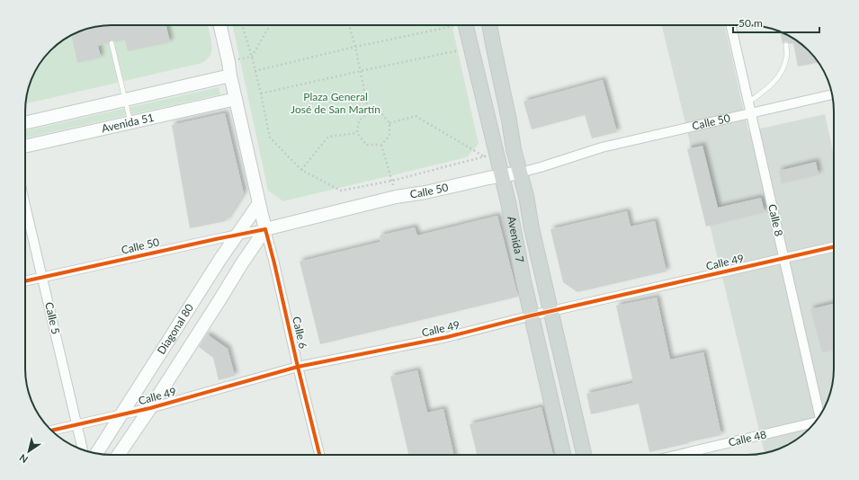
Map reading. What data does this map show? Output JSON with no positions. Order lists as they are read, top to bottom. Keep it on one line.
{"streets":{"main road":["Calle 50","Avenida 51","Avenida 7","Diagonal 80","Calle 6"],"street":["Calle 8","Calle 49","Calle 5","Calle 48"]},"crossings":[["Calle 50","Calle 8"],["Calle 50","Avenida 7"],["Calle 50","Calle 5"],["Calle 50","Diagonal 80"],["Calle 50","Calle 6"],["Avenida 51","Calle 6"],["Calle 8","Calle 49"],["Avenida 7","Calle 49"],["Calle 49","Calle 5"],["Calle 49","Diagonal 80"],["Calle 49","Calle 6"],["Diagonal 80","Calle 6"]],"parks":["Plaza General José de San Martín"],"scale_bar":"50 m","north":"bottom left"}
